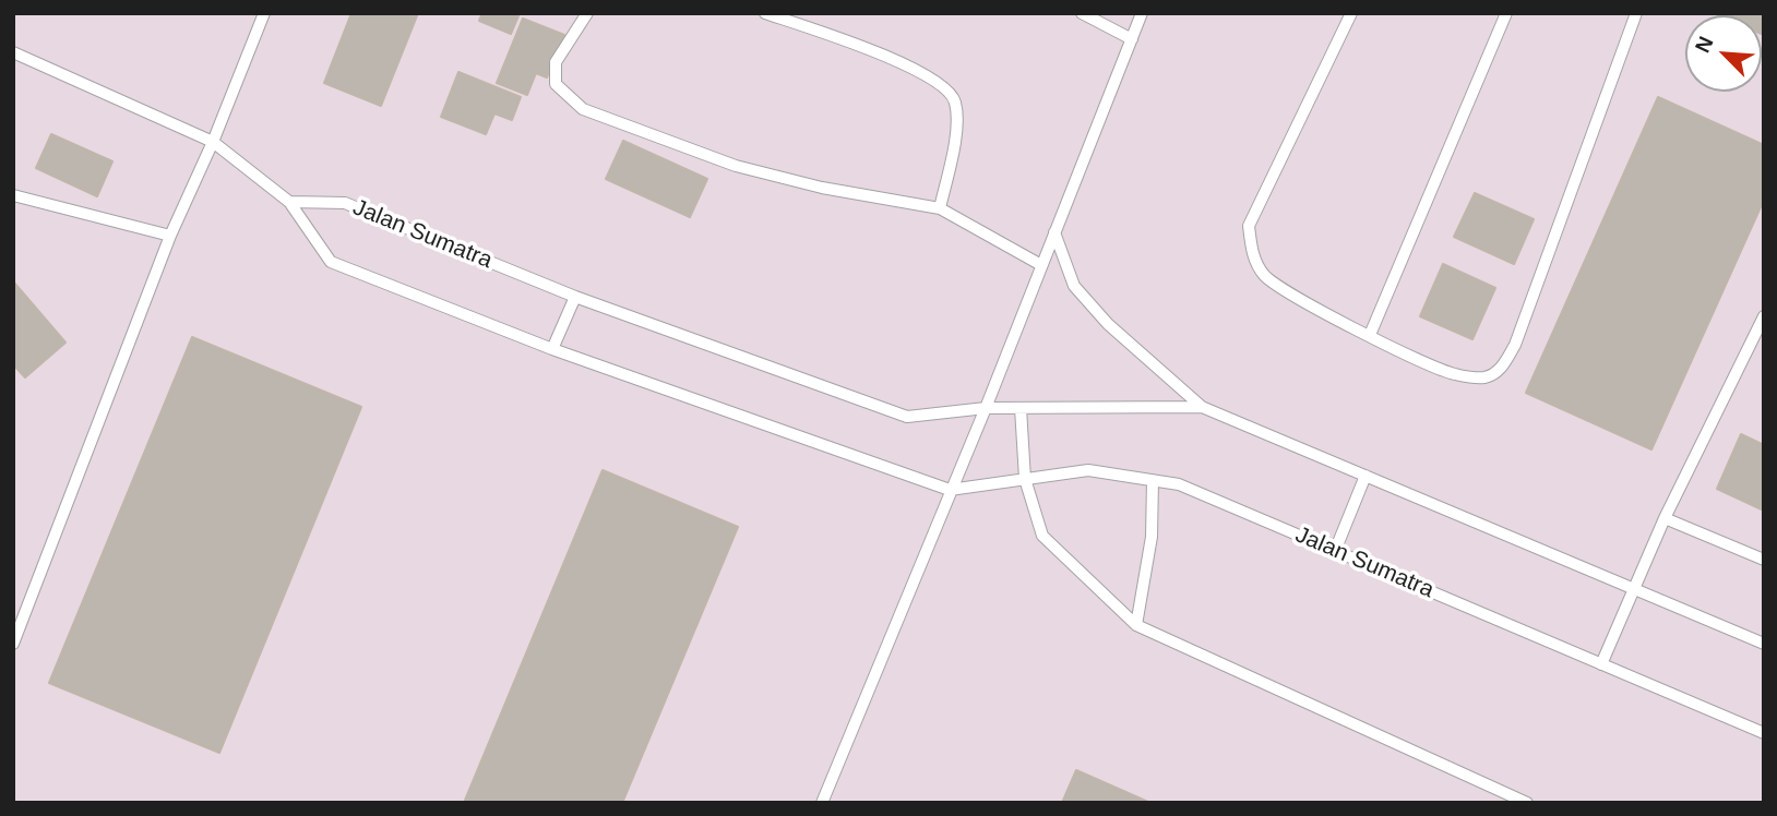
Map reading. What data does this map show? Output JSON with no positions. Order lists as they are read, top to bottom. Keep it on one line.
{"streets":{"lane":["Jalan Sumatra"]},"north":"top left"}
